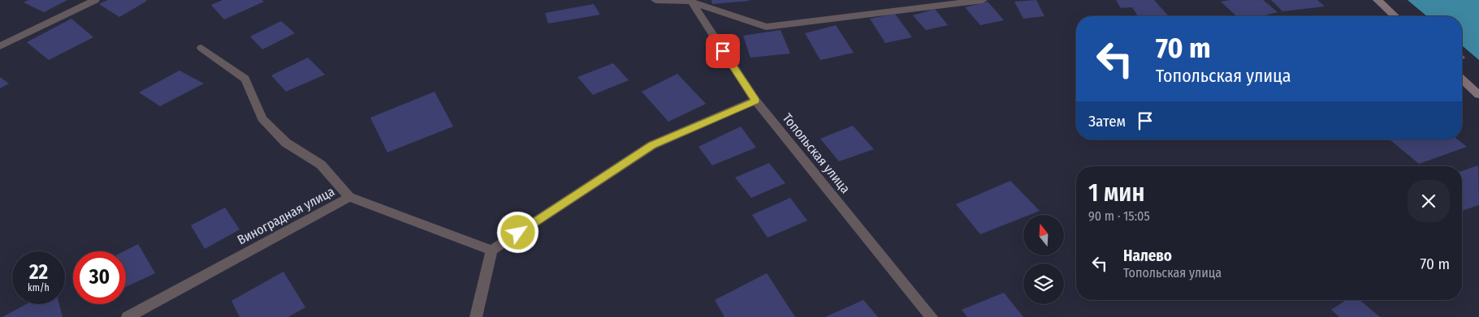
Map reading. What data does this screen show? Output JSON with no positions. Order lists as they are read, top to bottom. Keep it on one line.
{"streets":{"street":["Топольская улица","Виноградная улица"]},"north":"top","page":{"turn":["70 m","Топольская улица"],"then":"Затем","heading":["1 мин","90 m · 15:05"],"list":[{"name":"Налево","note":"Топольская улица","value":"70 m"}],"speed":"22 km/h","limit":"30"}}
